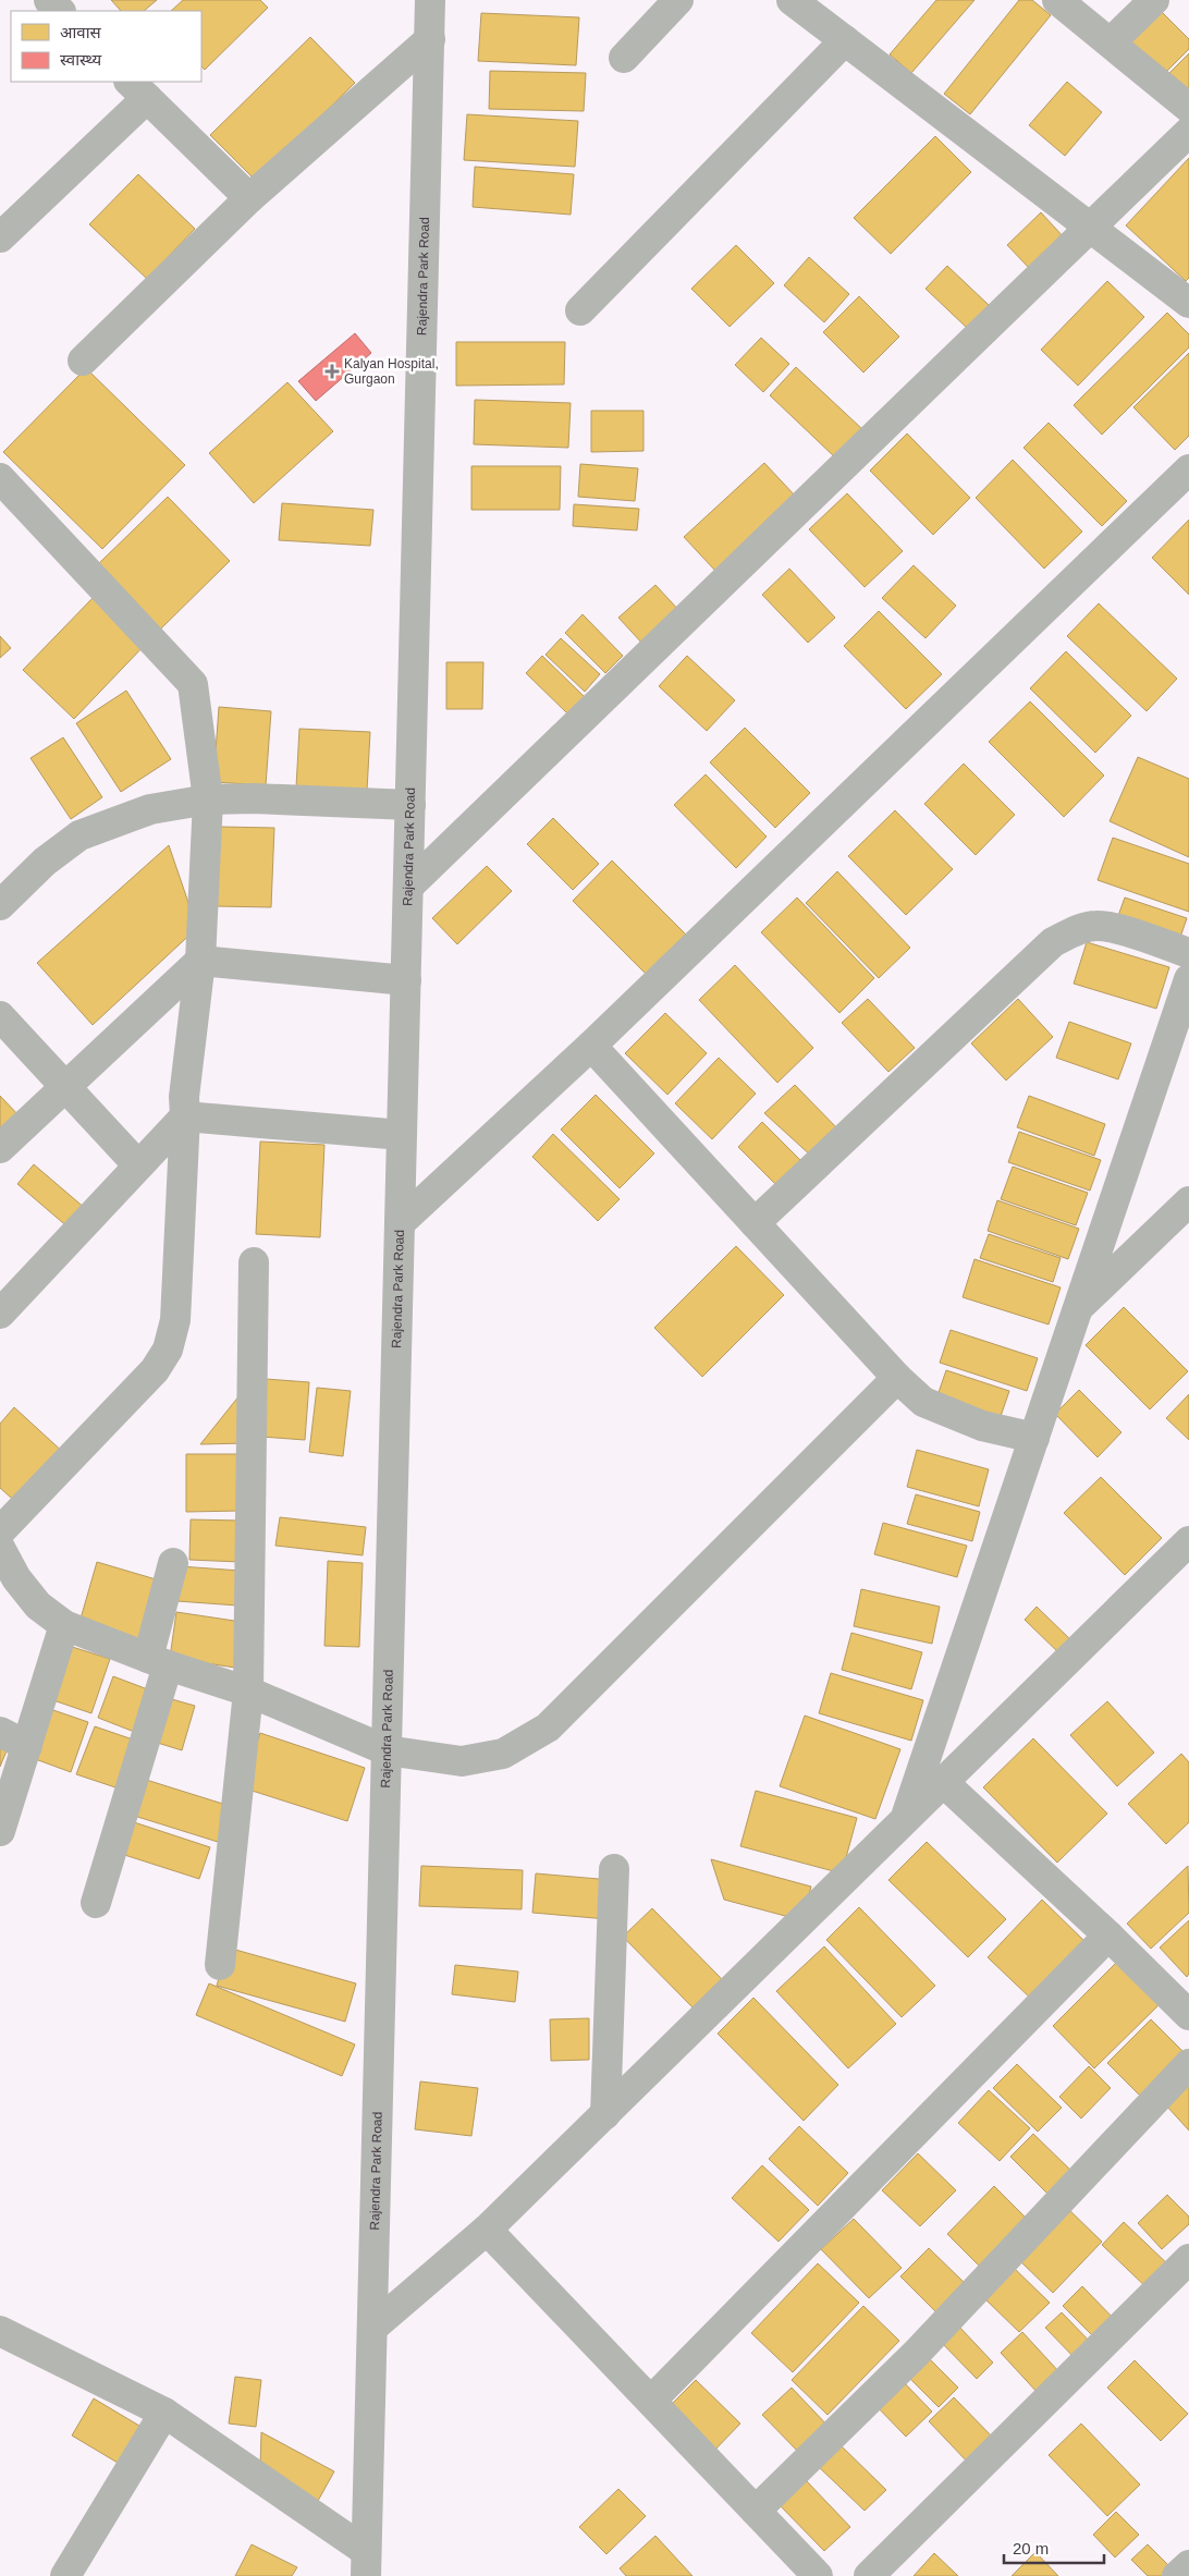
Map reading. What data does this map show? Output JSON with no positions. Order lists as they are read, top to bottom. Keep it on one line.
{"streets":{"street":["Rajendra Park Road"]},"places":{"health":["Kalyan Hospital, Gurgaon"]},"legend":["आवास","स्वास्थ्य"],"scale_bar":"20 m"}
